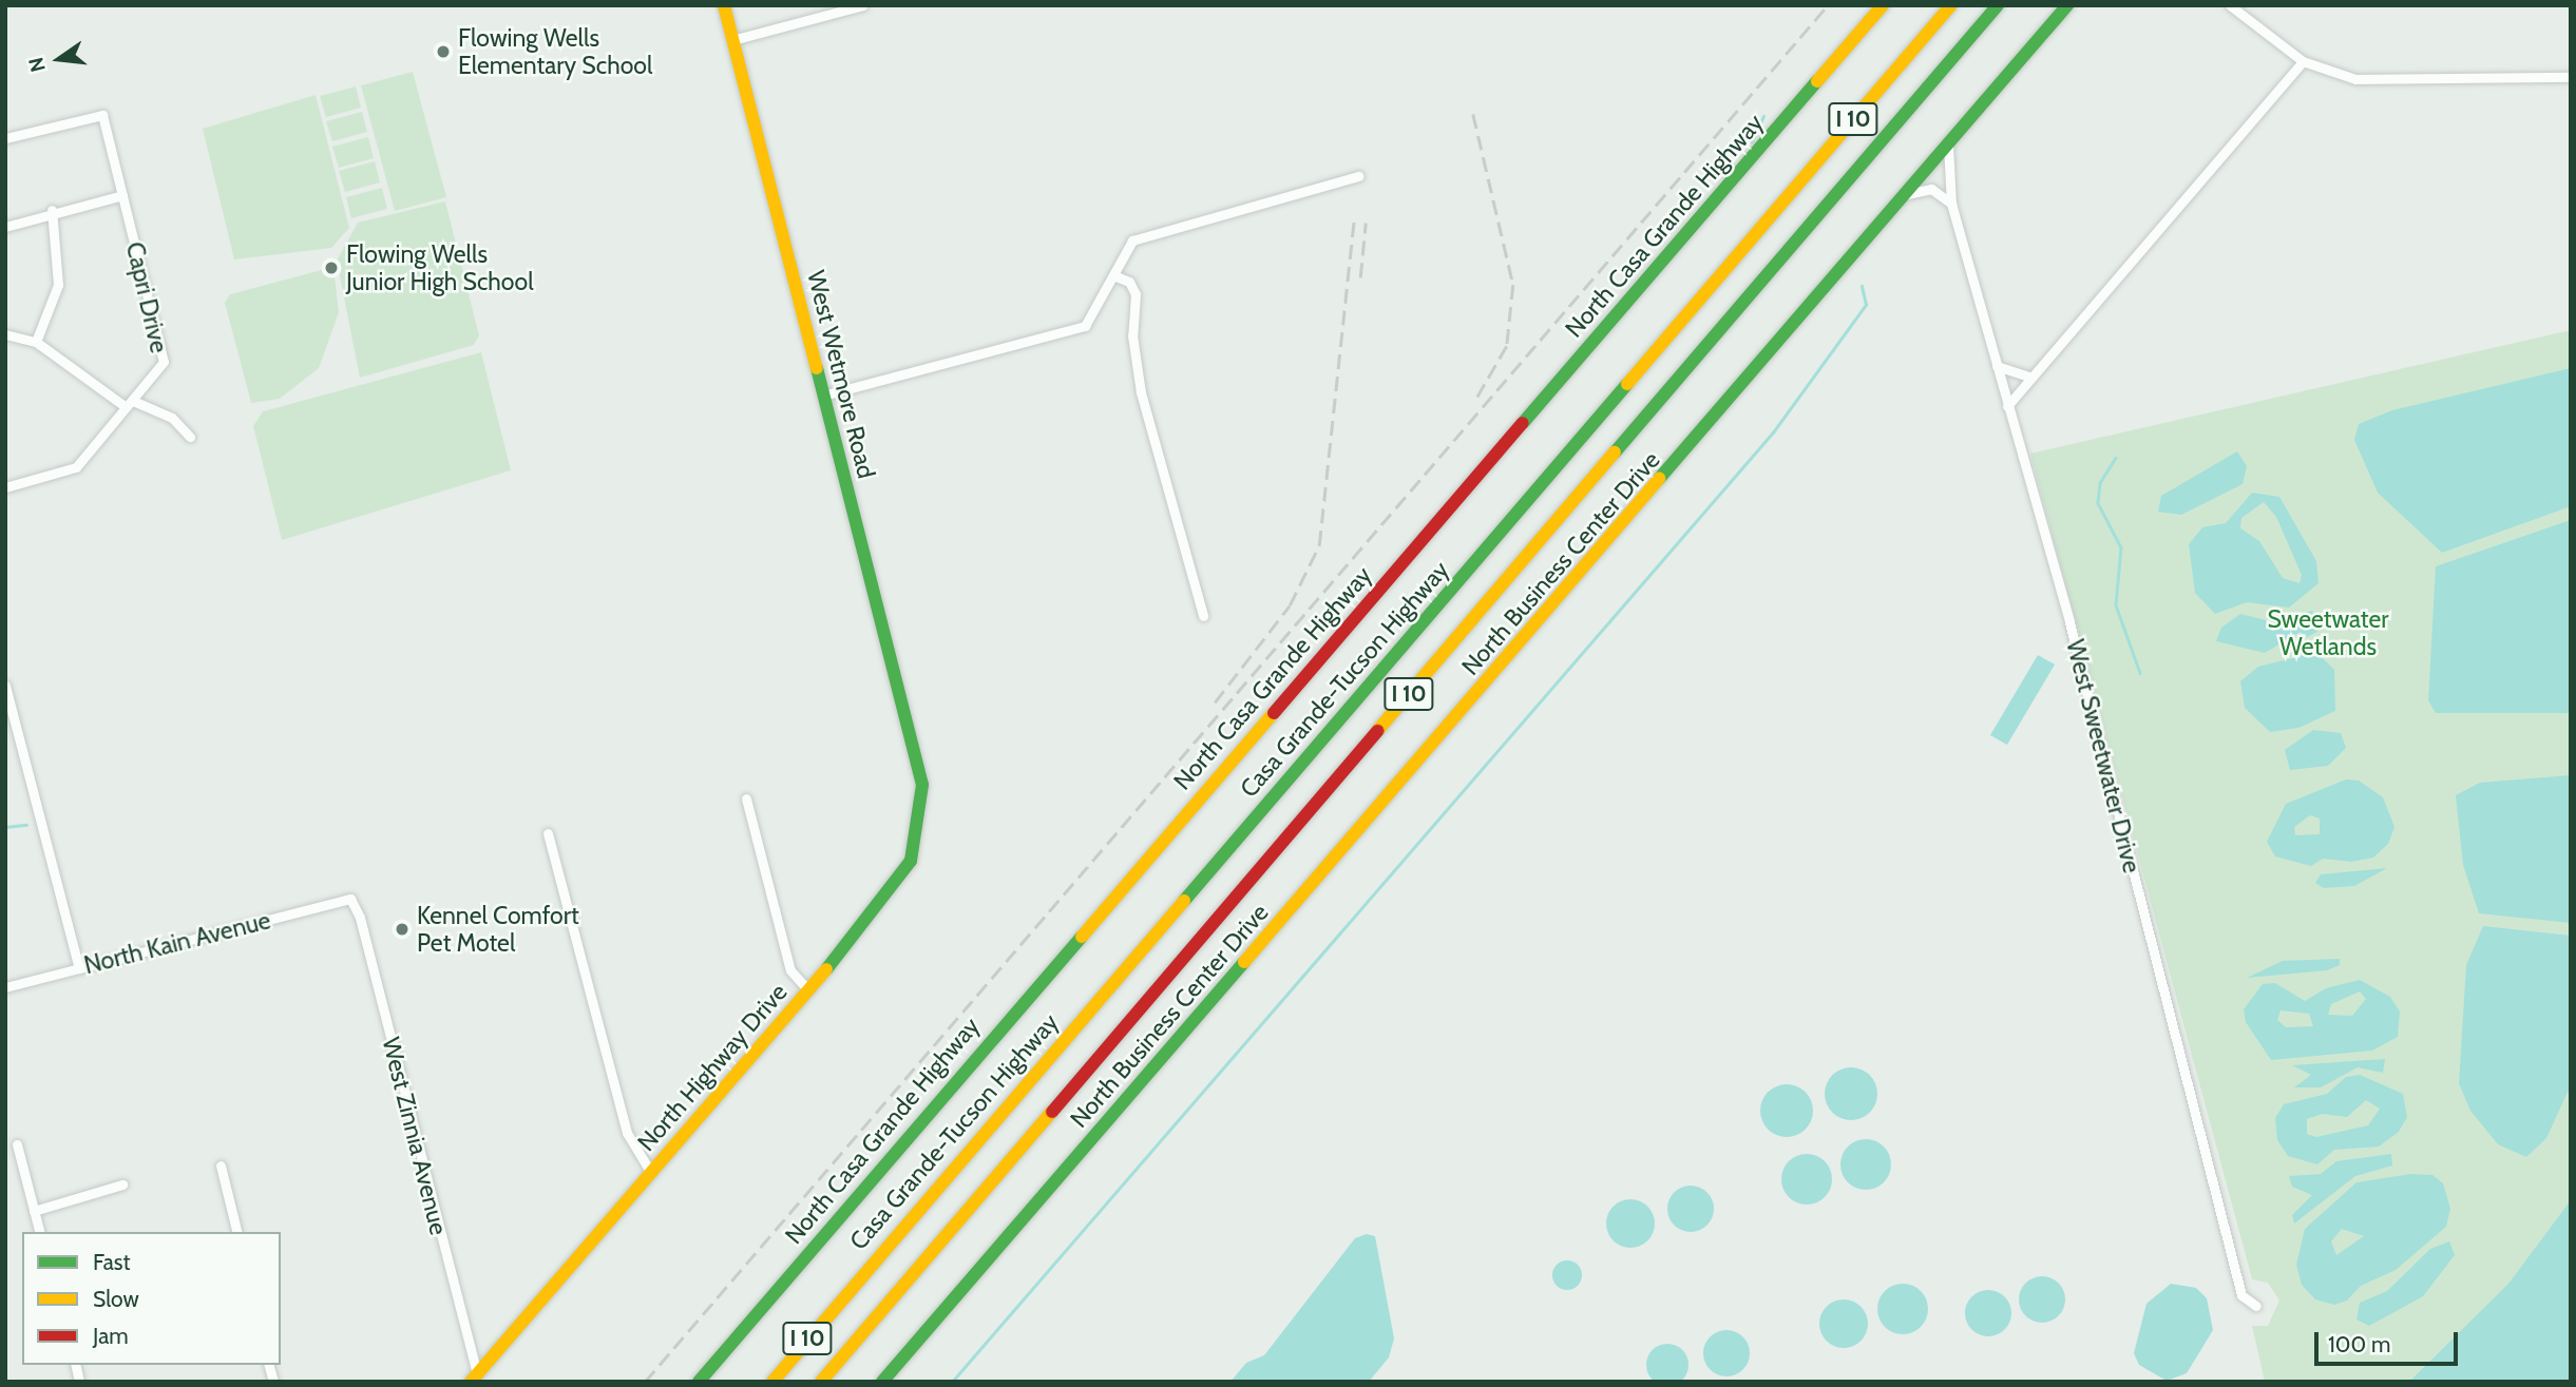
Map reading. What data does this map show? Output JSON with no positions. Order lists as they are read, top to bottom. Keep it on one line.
{"streets":{"main road":["I 10","North Casa Grande Highway","West Wetmore Road","North Business Center Drive","Casa Grande-Tucson Highway","North Highway Drive"],"street":["Capri Drive","West Sweetwater Drive","North Kain Avenue","West Zinnia Avenue"]},"crossings":[["West Wetmore Road","North Highway Drive"],["North Business Center Drive","West Sweetwater Drive"],["North Kain Avenue","West Zinnia Avenue"],["North Highway Drive","West Zinnia Avenue"]],"parks":["Sweetwater Wetlands"],"places":["Flowing Wells Elementary School","Flowing Wells Junior High School","Kennel Comfort Pet Motel"],"legend":["Fast","Slow","Jam"],"scale_bar":"100 m","north":"left"}
